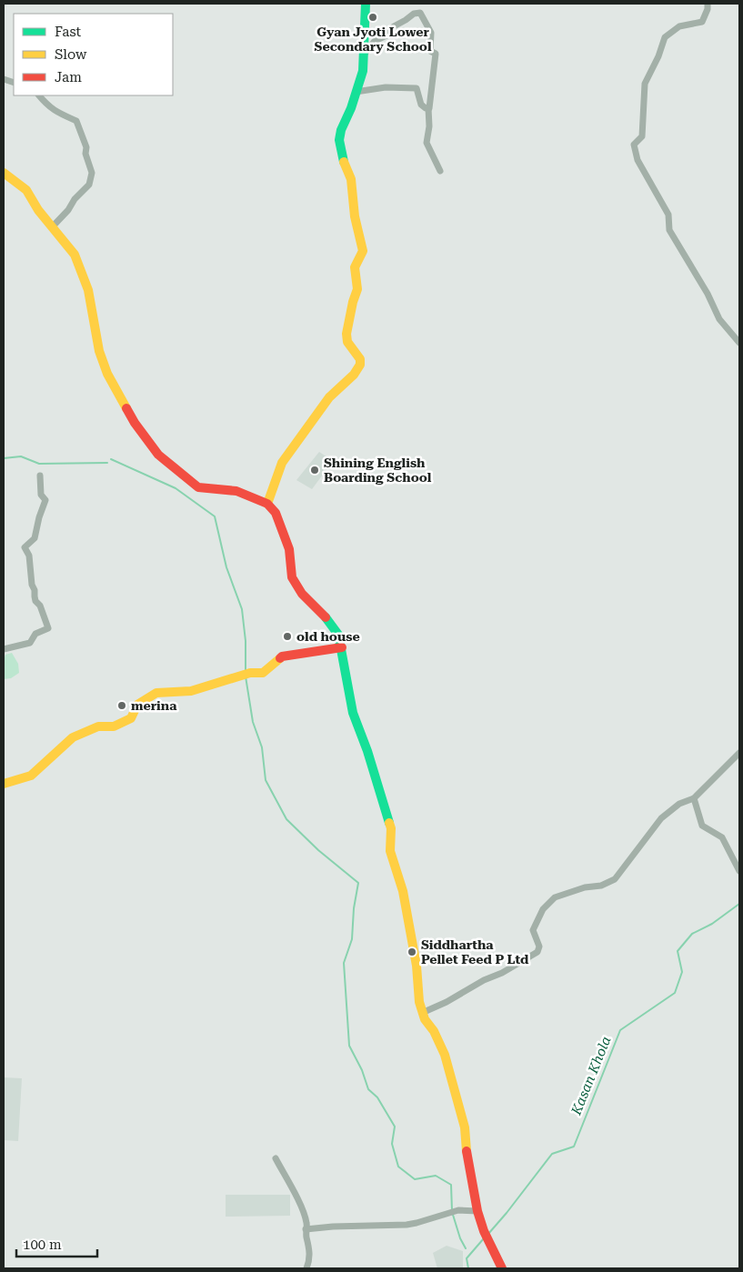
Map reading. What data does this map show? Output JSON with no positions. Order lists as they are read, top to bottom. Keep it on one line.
{"water":["Kasan Khola"],"places":["Gyan Jyoti Lower Secondary School","Shining English Boarding School","old house","merina","Siddhartha Pellet Feed P Ltd"],"legend":["Fast","Slow","Jam"],"scale_bar":"100 m"}
